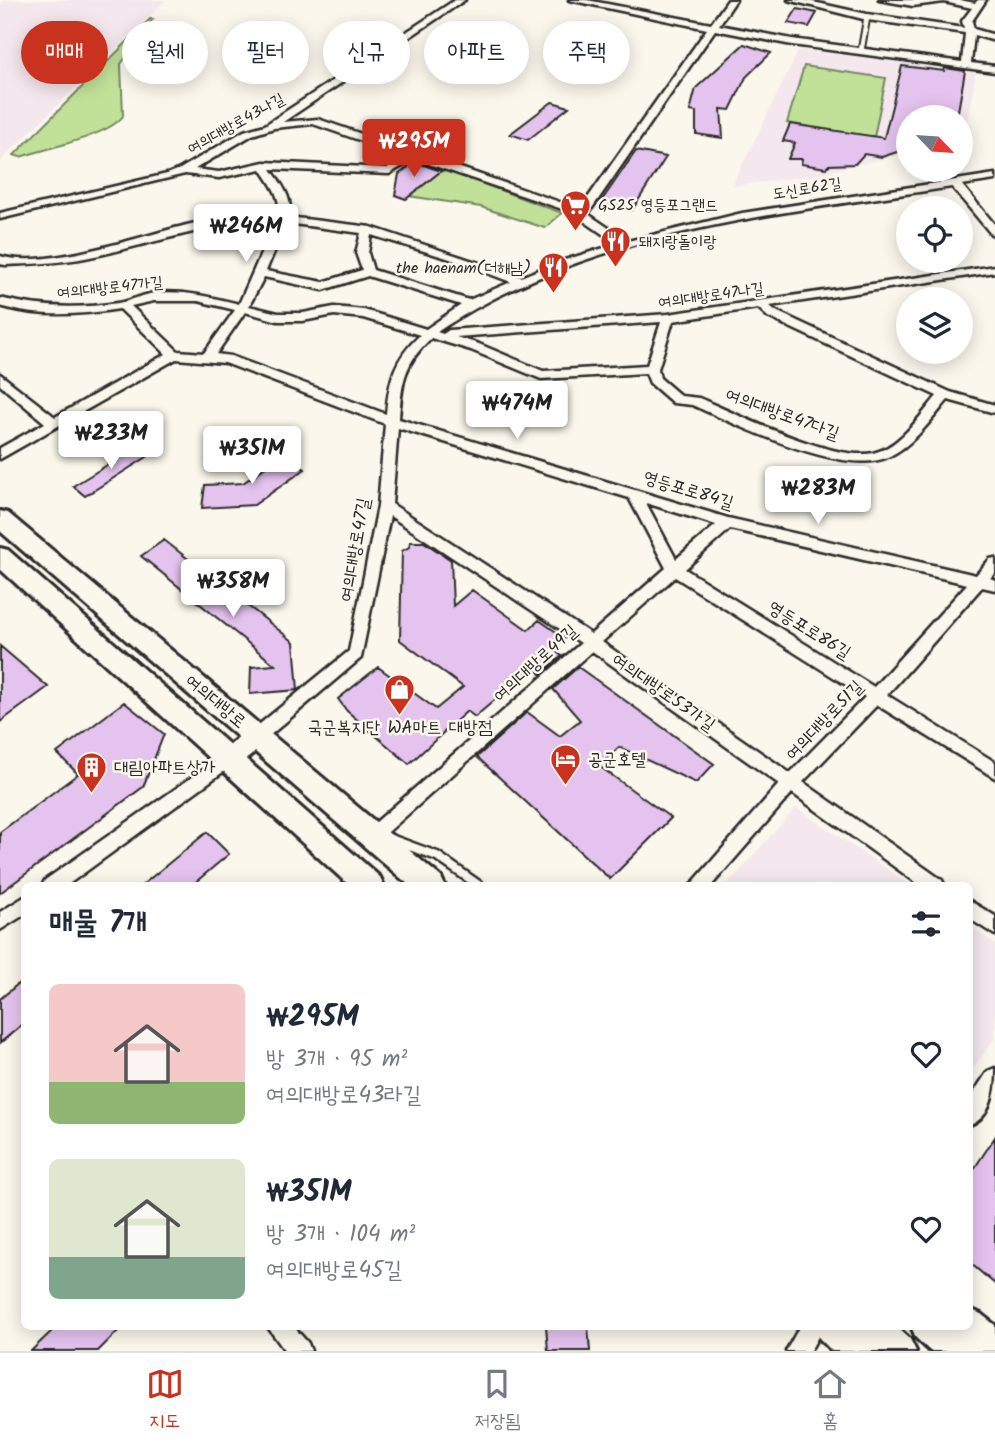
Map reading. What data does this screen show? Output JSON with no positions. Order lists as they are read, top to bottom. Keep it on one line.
{"streets":{"main road":["여의대방로"],"street":["여의대방로43나길","도신로62길","여의대방로47가길","여의대방로47나길","여의대방로47다길","영등포로84길","여의대방로47길","영등포로86길","여의대방로49길","여의대방로53가길","여의대방로51길"]},"crossings":[["도신로62길","여의대방로47길"],["여의대방로47가길","여의대방로47나길"],["여의대방로47가길","여의대방로47길"],["여의대방로47나길","여의대방로47길"],["영등포로84길","여의대방로47길"],["영등포로84길","영등포로86길"],["영등포로84길","여의대방로49길"],["영등포로84길","여의대방로51길"],["여의대방로47길","여의대방로53가길"],["여의대방로47길","여의대방로"],["영등포로86길","여의대방로49길"],["영등포로86길","여의대방로51길"],["여의대방로49길","여의대방로53가길"],["여의대방로49길","여의대방로"],["여의대방로53가길","여의대방로51길"]],"places":{"supermarket":["GS25 영등포그랜드"],"restaurant":["돼지랑돌이랑","the haenam(더해남)"],"shop":["국군복지단 WA마트 대방점"],"hotel":["공군호텔"],"building":["대림아파트상가"]},"north":"bottom right","page":{"chip":["매매","월세","필터","신규","아파트","주택"],"price":["₩295M","₩246M","₩474M","₩233M","₩351M","₩283M","₩358M"],"heading":"매물 7개","list":[{"name":"₩295M","note":"방 3개 · 95 m² · 여의대방로43라길"},{"name":"₩351M","note":"방 3개 · 104 m² · 여의대방로45길"}],"tabs":["지도","저장됨","홈"]}}
